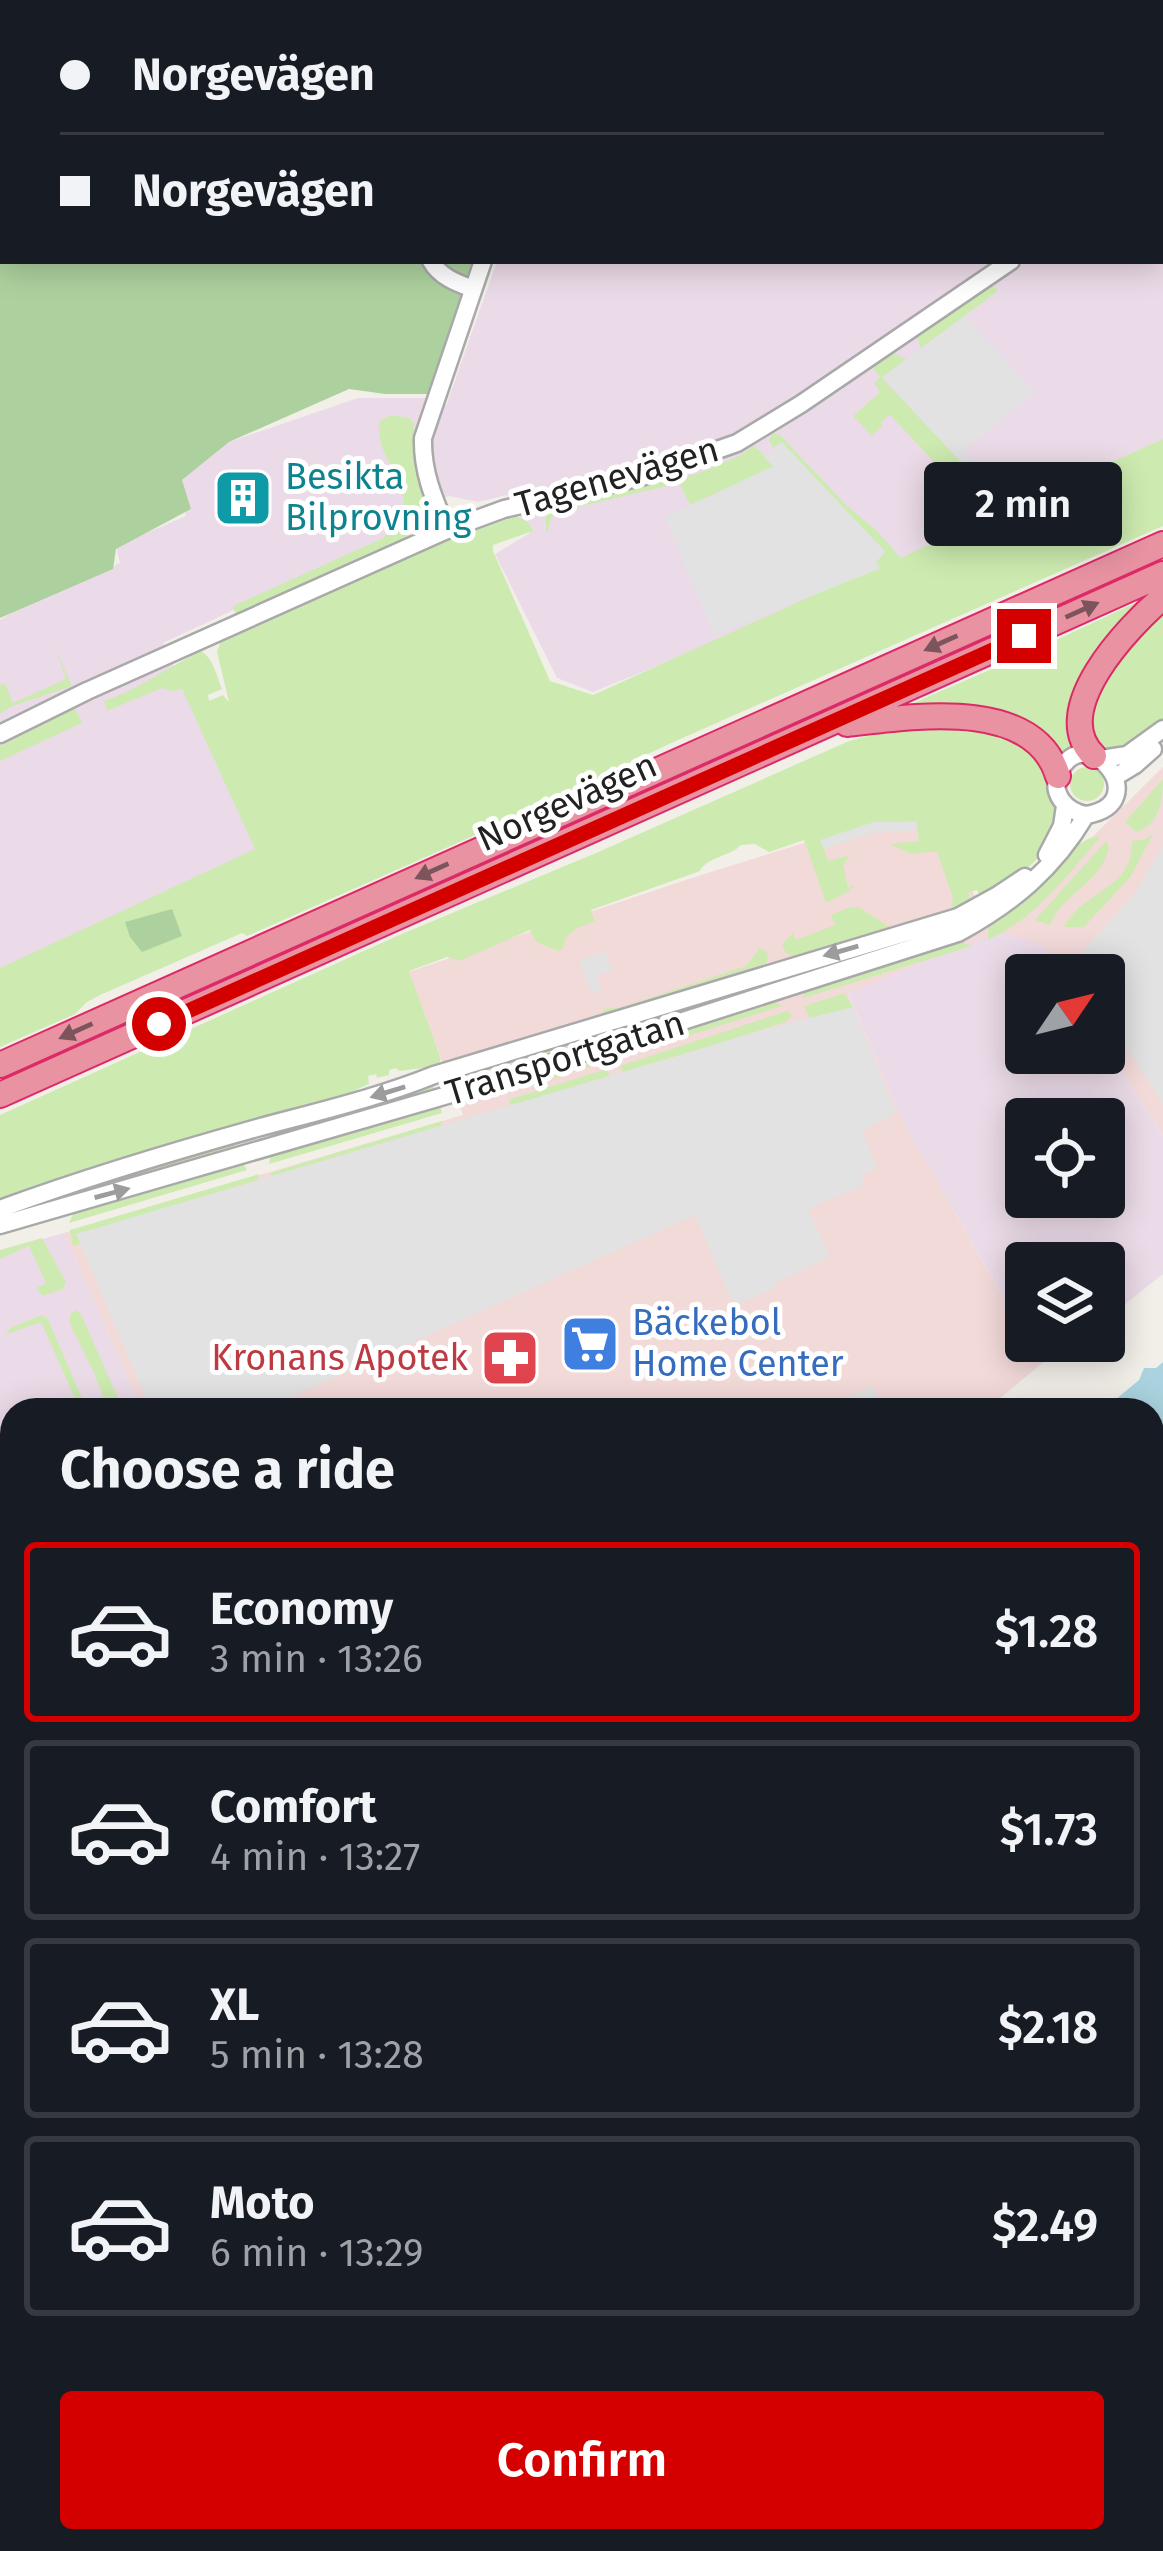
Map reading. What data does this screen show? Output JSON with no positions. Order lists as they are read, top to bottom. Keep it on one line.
{"streets":{"highway":["Norgevägen"],"street":["Tagenevägen","Transportgatan"]},"places":{"building":["Besikta Bilprovning"],"supermarket":["Bäckebol Home Center"],"pharmacy":["Kronans Apotek"]},"north":"top right","page":{"banner":["Norgevägen","Norgevägen"],"bubble":"2 min","heading":"Choose a ride","list":[{"name":"Economy","note":"3 min · 13:26","value":"$1.28"},{"name":"Comfort","note":"4 min · 13:27","value":"$1.73"},{"name":"XL","note":"5 min · 13:28","value":"$2.18"},{"name":"Moto","note":"6 min · 13:29","value":"$2.49"}],"buttons":"Confirm"}}
